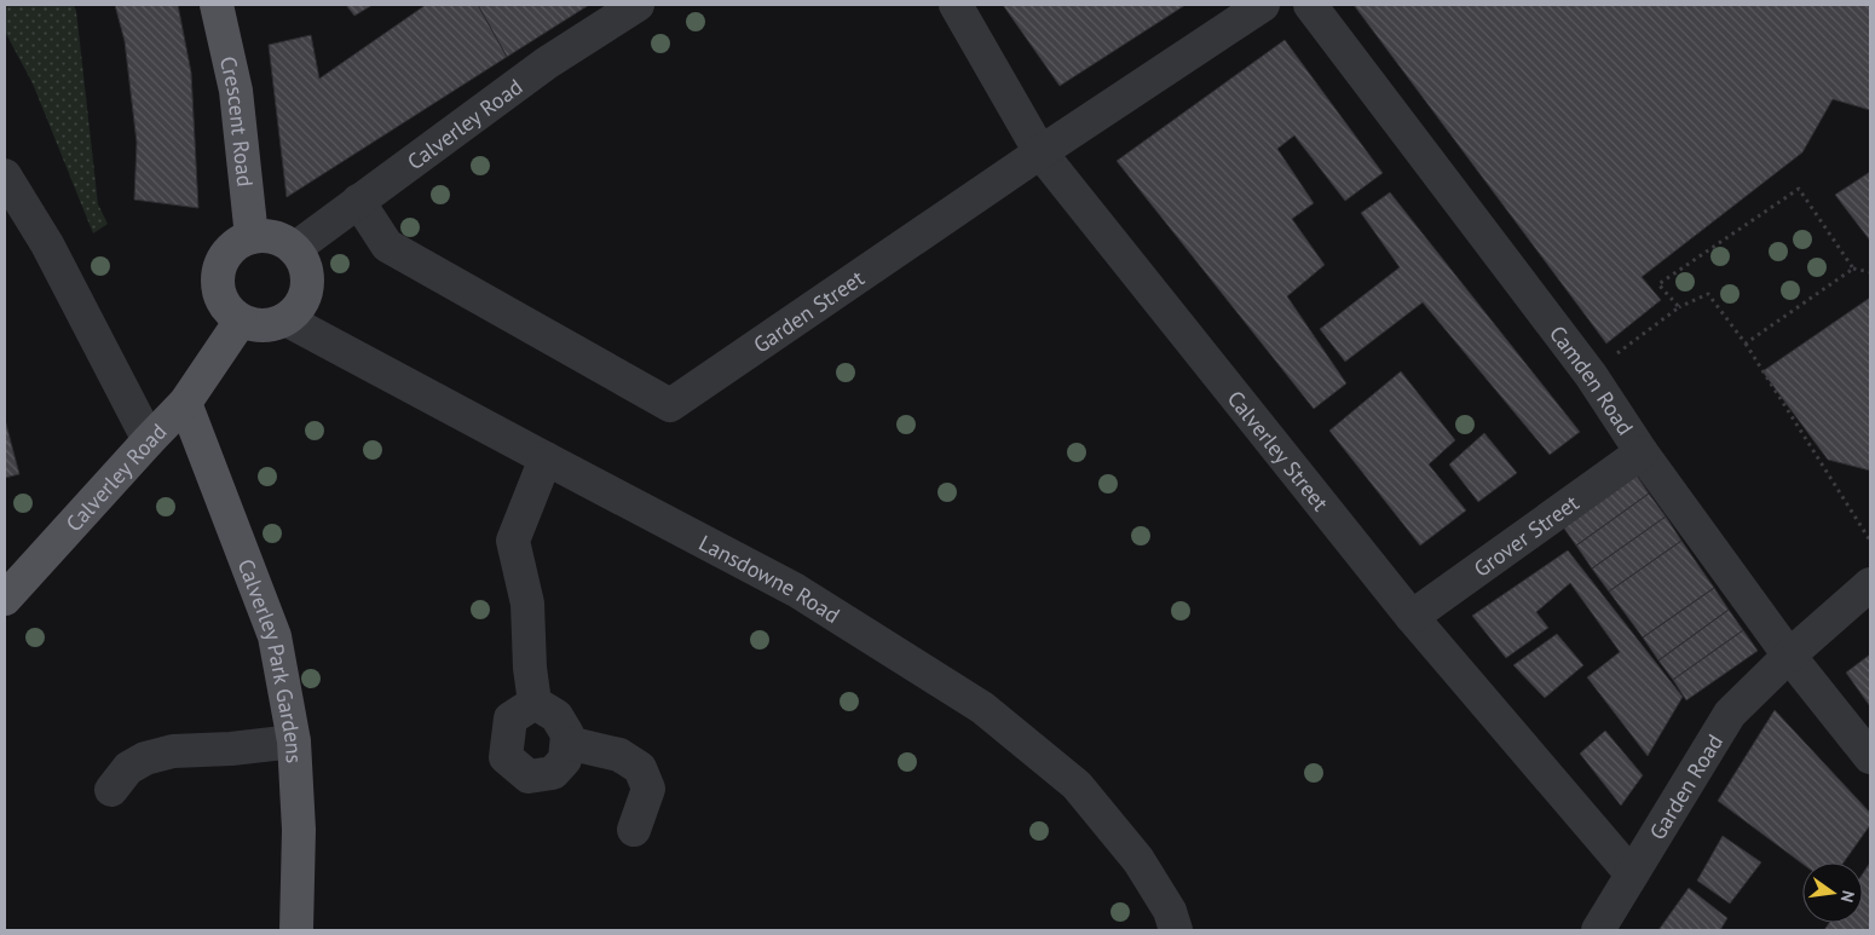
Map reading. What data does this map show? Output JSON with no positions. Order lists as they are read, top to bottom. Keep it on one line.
{"streets":{"main road":["Crescent Road","Calverley Road","Calverley Park Gardens"],"street":["Garden Street","Camden Road","Calverley Street","Grover Street","Lansdowne Road","Garden Road"]},"crossings":[["Crescent Road","Calverley Road"],["Crescent Road","Lansdowne Road"],["Calverley Road","Garden Street"],["Calverley Road","Lansdowne Road"],["Calverley Road","Calverley Park Gardens"],["Garden Street","Calverley Street"],["Camden Road","Grover Street"],["Camden Road","Garden Road"],["Calverley Street","Grover Street"],["Calverley Street","Garden Road"]],"north":"right"}
